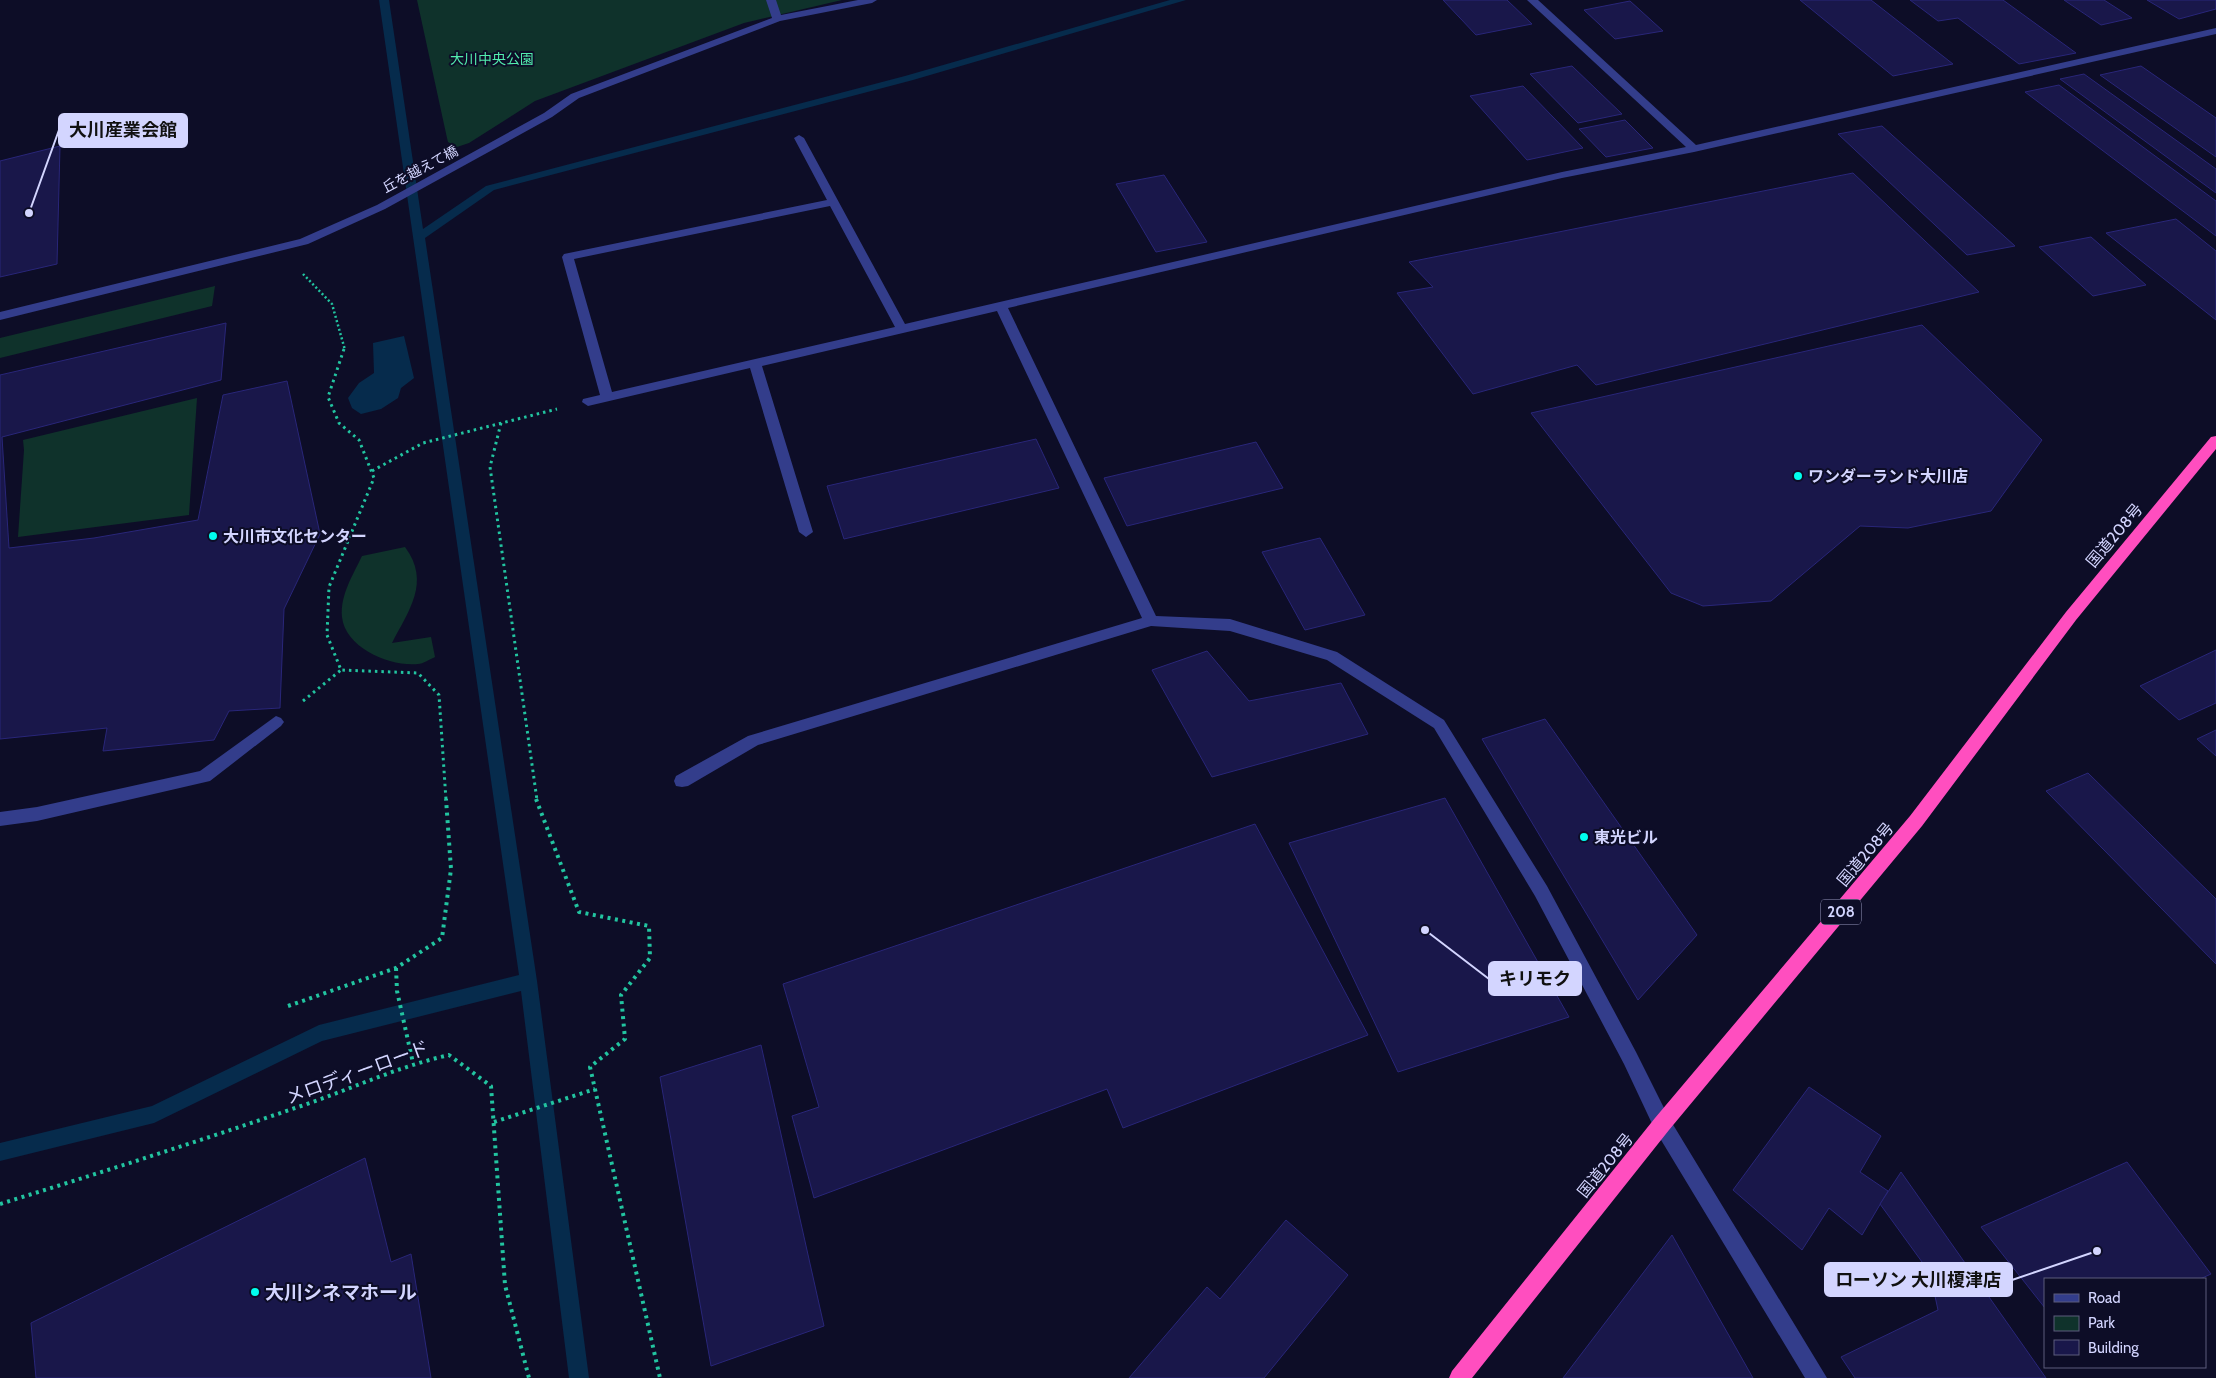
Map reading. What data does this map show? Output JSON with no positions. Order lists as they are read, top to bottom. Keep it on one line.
{"streets":{"highway":["国道208号","208"],"street":["丘を越えて橋"],"path":["メロディーロード"]},"parks":["大川中央公園"],"places":["大川産業会館","ワンダーランド大川店","大川市文化センター","東光ビル","キリモク","ローソン 大川榎津店","大川シネマホール"],"legend":["Road","Park","Building"]}
